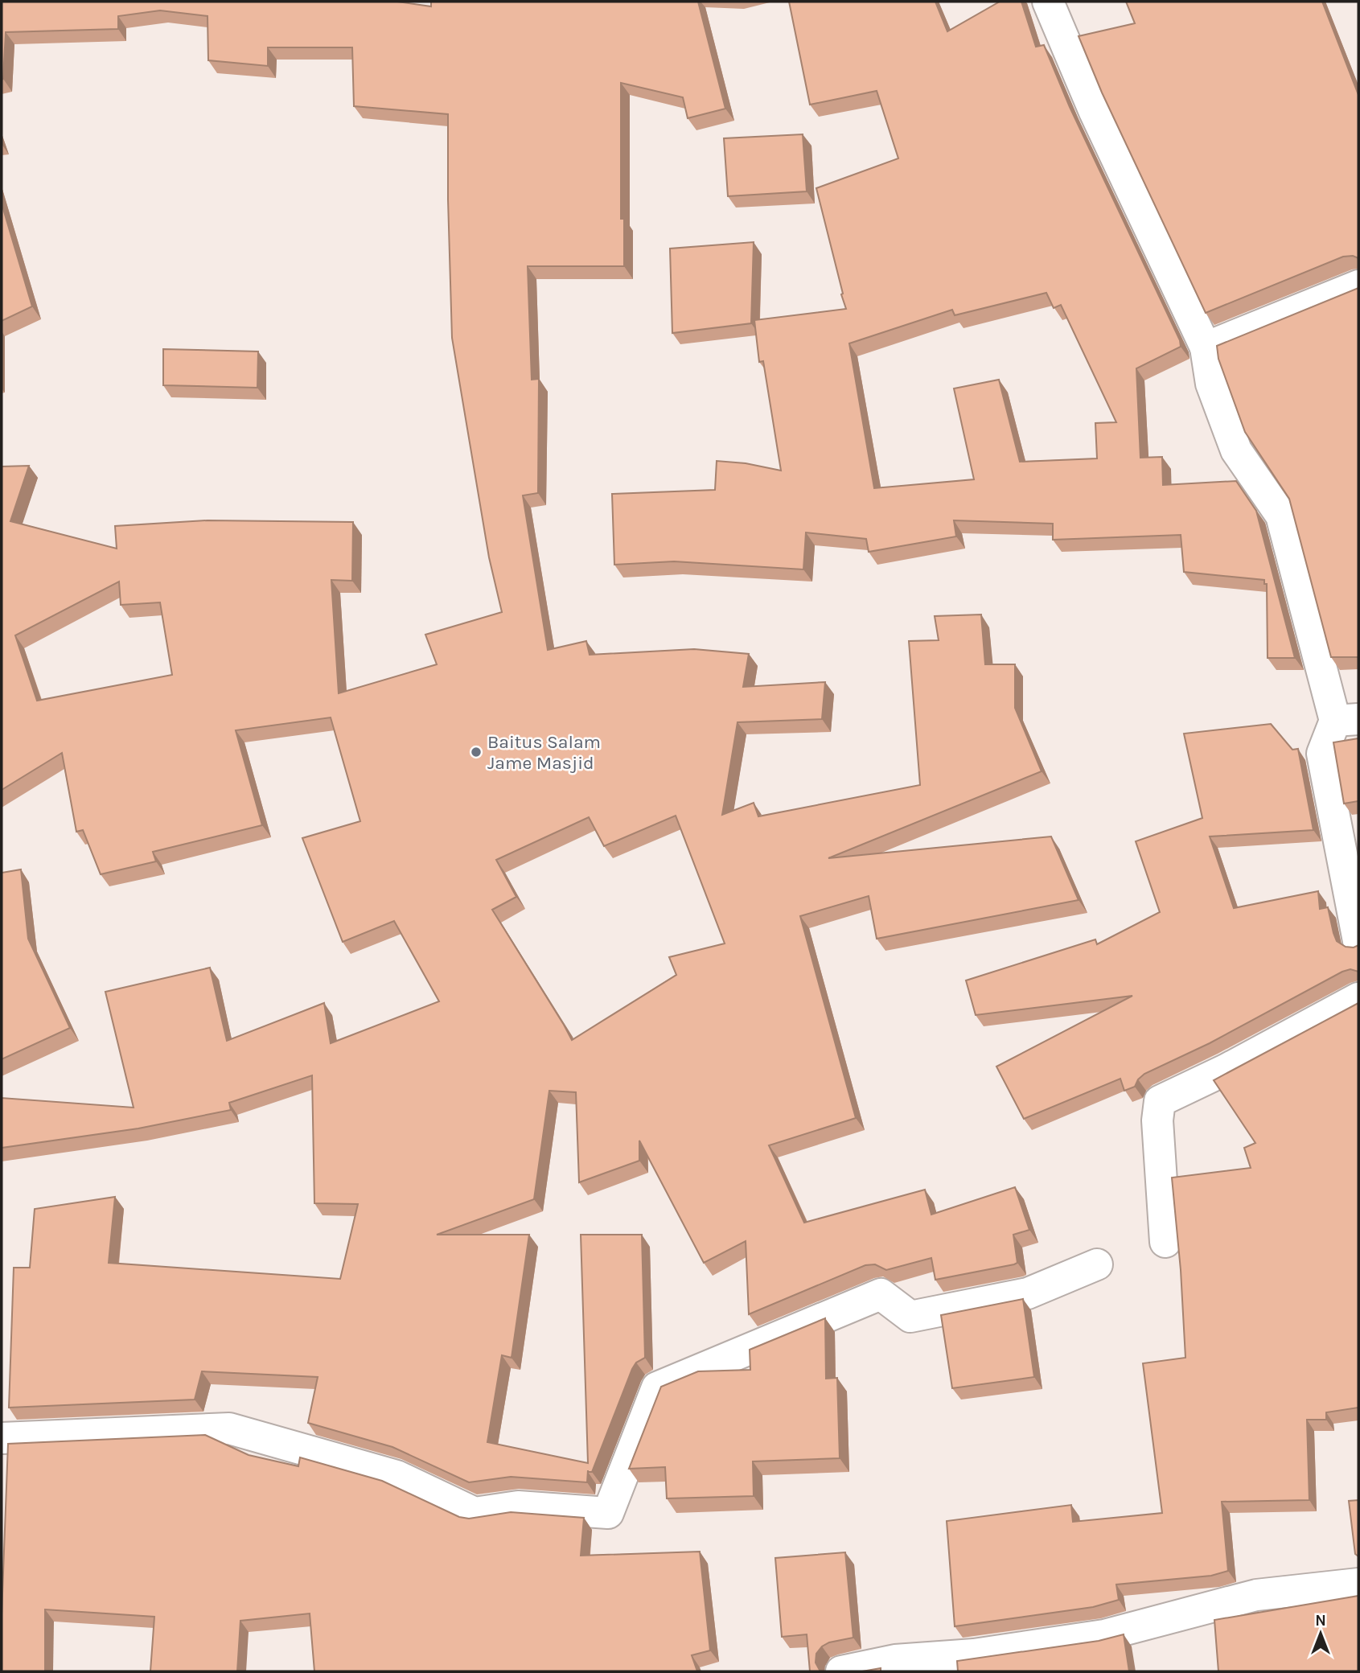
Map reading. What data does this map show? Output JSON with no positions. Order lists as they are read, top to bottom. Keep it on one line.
{"places":["Baitus Salam Jame Masjid"],"north":"top"}
